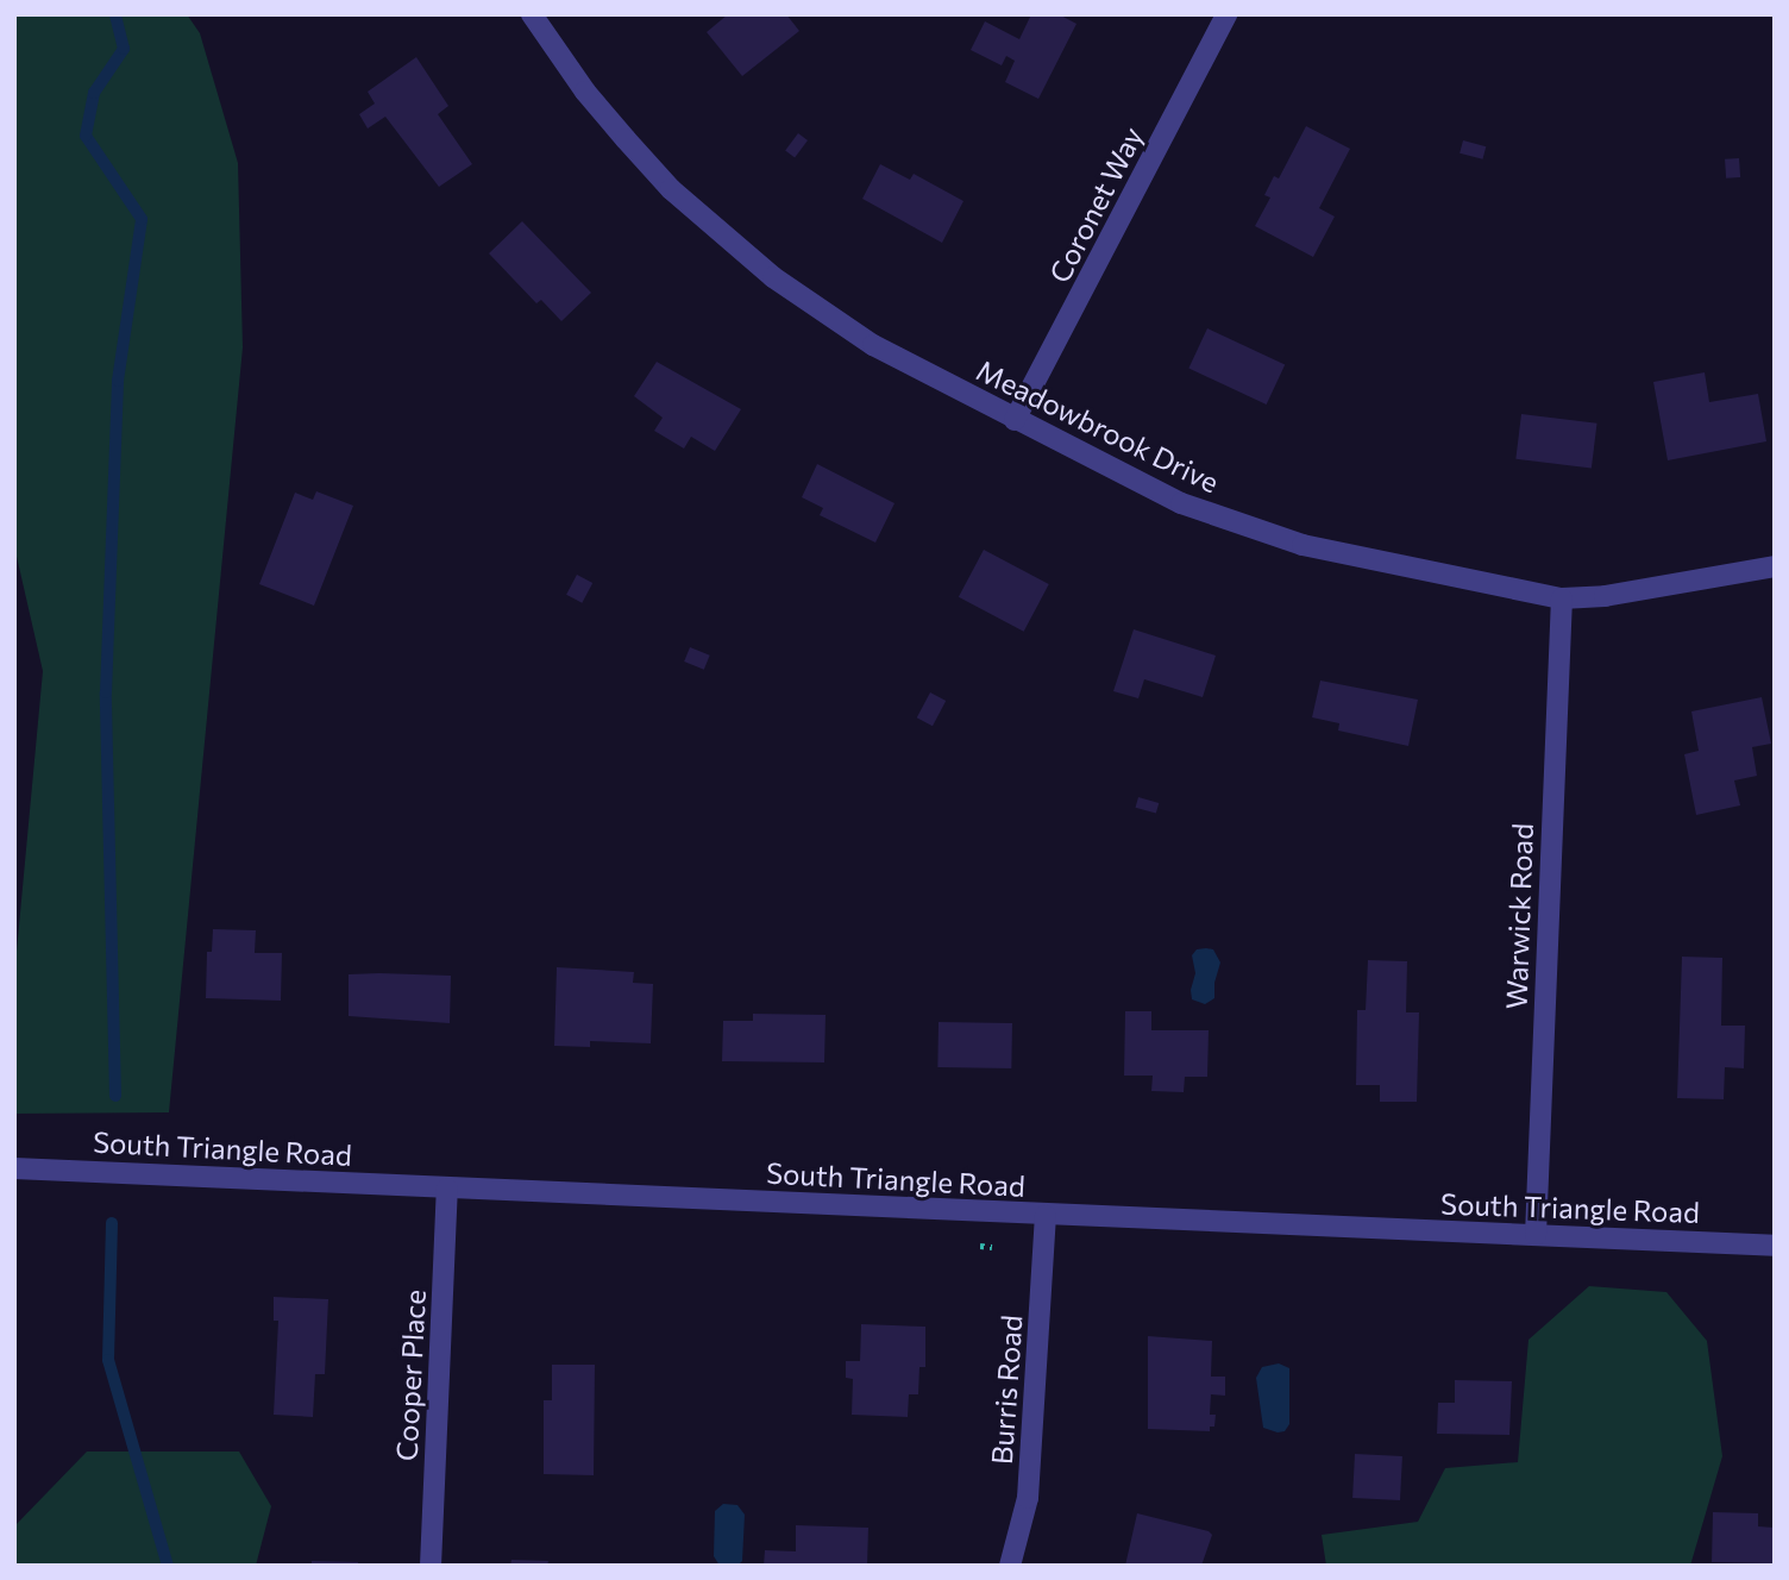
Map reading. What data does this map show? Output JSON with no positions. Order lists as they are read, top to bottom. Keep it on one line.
{"streets":{"street":["Coronet Way","Meadowbrook Drive","Warwick Road","South Triangle Road","Cooper Place","Burris Road"]},"crossings":[["Coronet Way","Meadowbrook Drive"],["Meadowbrook Drive","Warwick Road"],["Warwick Road","South Triangle Road"],["South Triangle Road","Cooper Place"],["South Triangle Road","Burris Road"]]}
